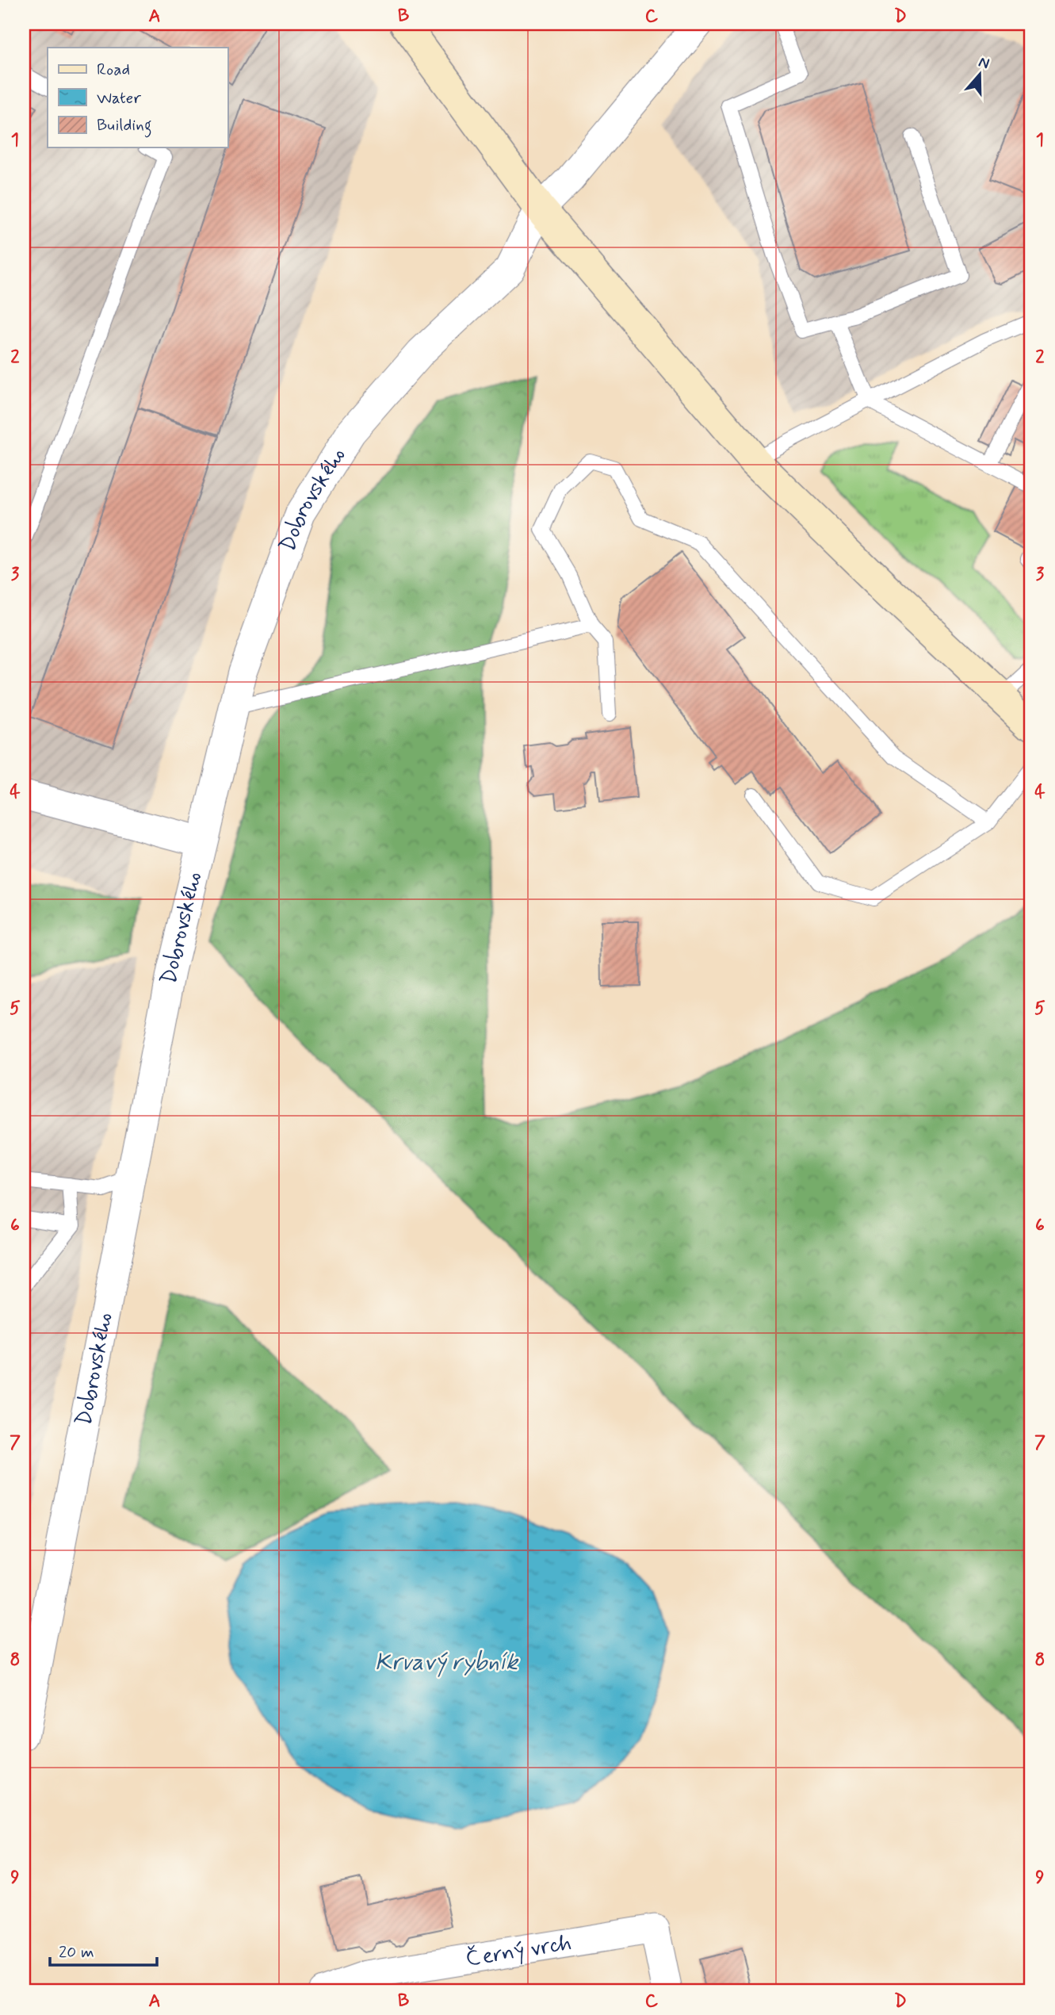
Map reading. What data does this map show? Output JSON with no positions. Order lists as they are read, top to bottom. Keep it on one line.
{"streets":{"street":["Dobrovského","Černý vrch"]},"water":["Krvavý rybník"],"legend":["Road","Water","Building"],"scale_bar":"20 m","north":"top","grid":{"columns":["A","B","C","D"],"rows":["1","2","3","4","5","6","7","8","9"]}}
